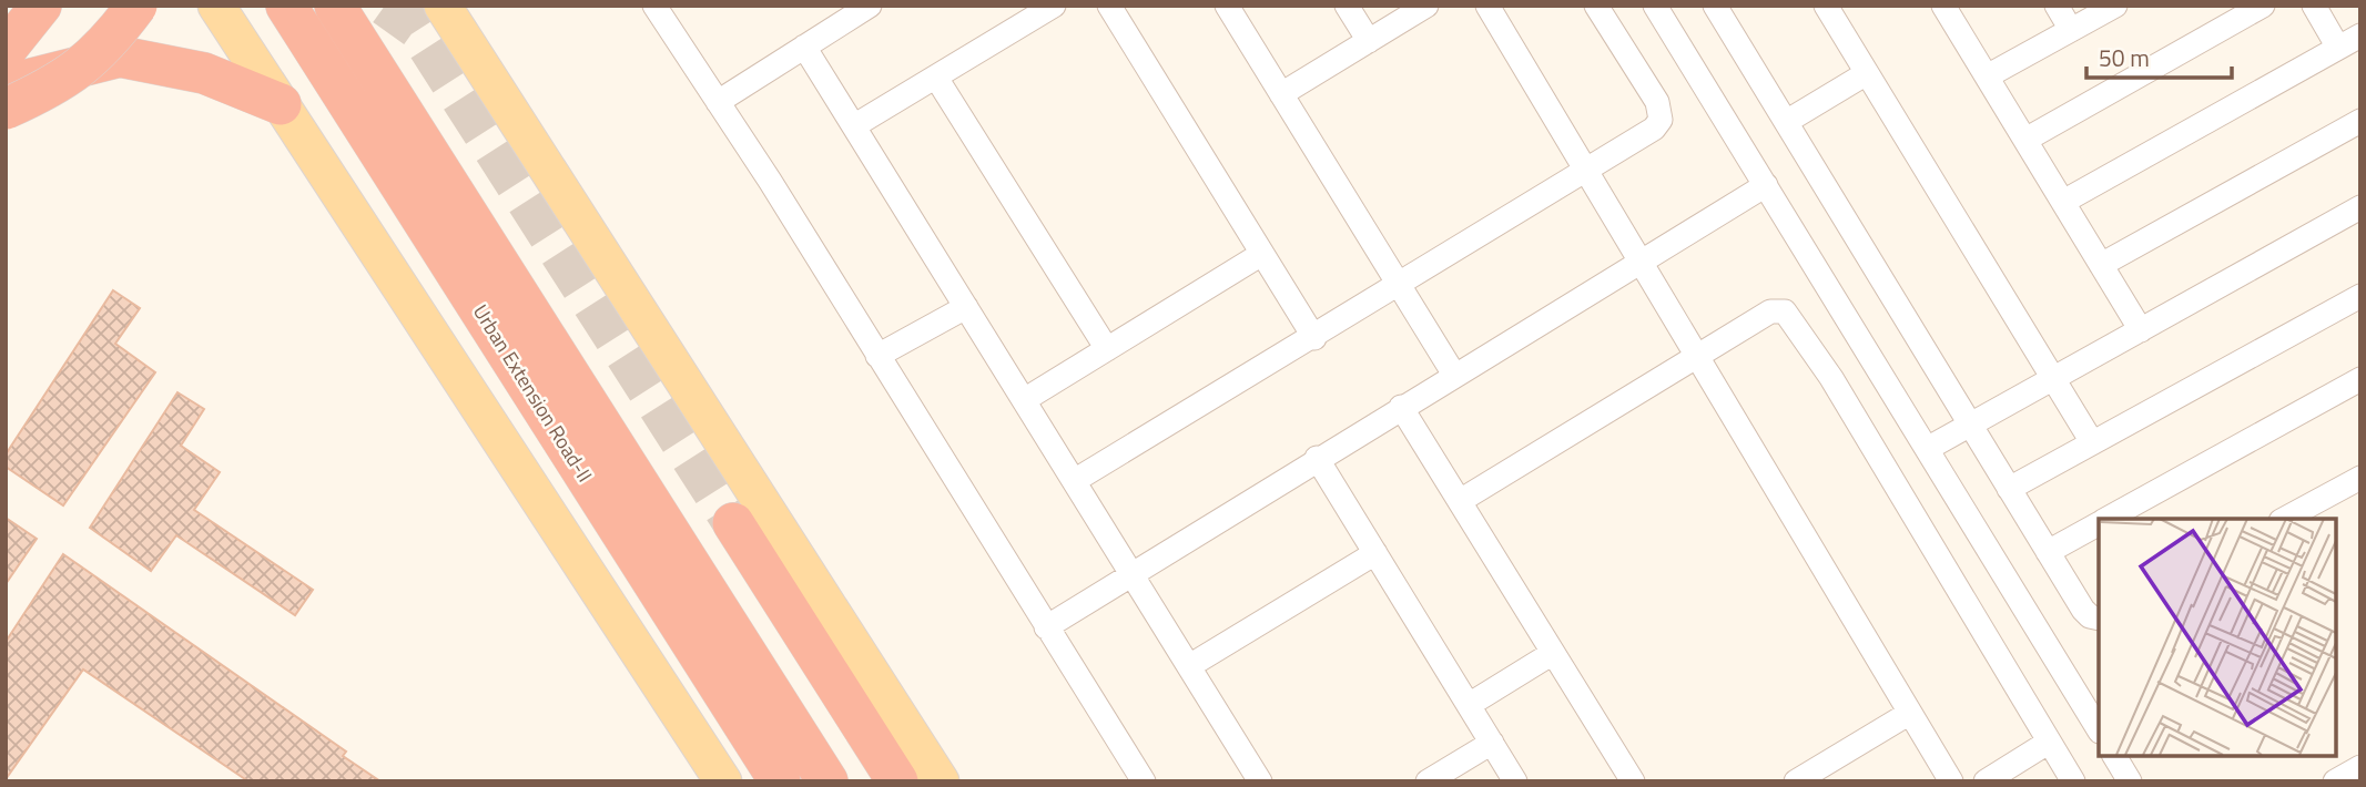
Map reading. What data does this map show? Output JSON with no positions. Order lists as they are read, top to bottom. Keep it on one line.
{"streets":{"highway":["Urban Extension Road-II"]},"scale_bar":"50 m"}
